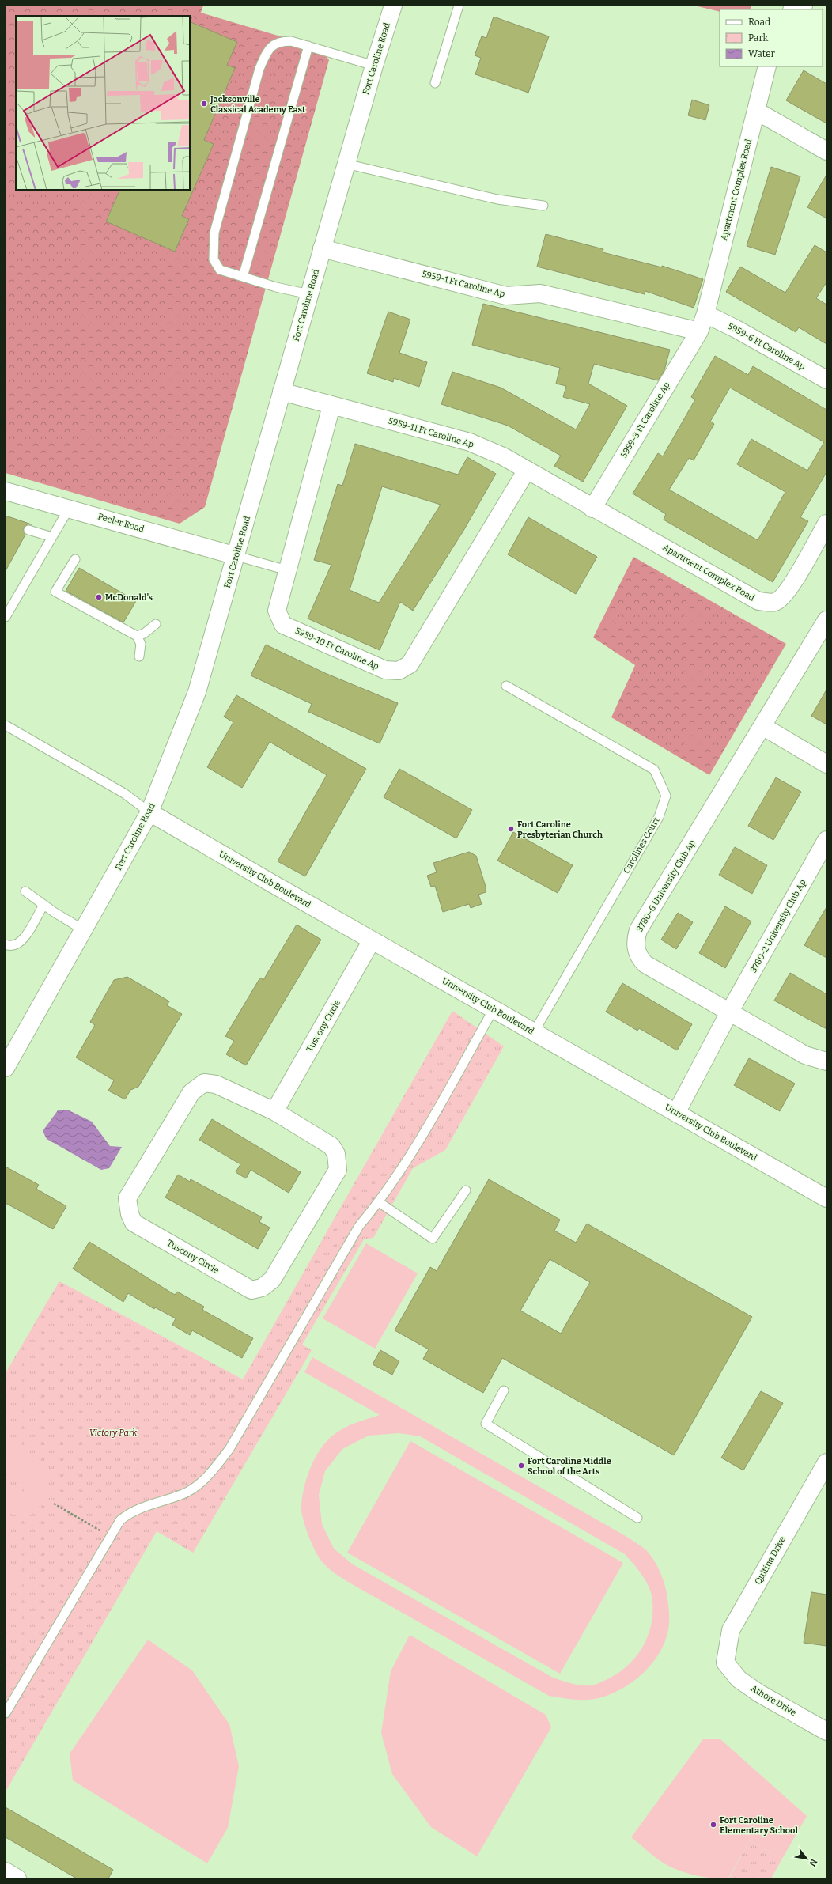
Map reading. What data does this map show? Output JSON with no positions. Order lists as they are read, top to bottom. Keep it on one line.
{"streets":{"street":["Fort Caroline Road","Apartment Complex Road","5959-1 Ft Caroline Ap","5959-6 Ft Caroline Ap","5959-3 Ft Caroline Ap","5959-11 Ft Caroline Ap","Peeler Road","5959-10 Ft Caroline Ap","University Club Boulevard","3780-6 University Club Ap","3780-2 University Club Ap","Tuscony Circle","Quitina Drive","Athore Drive"],"lane":["Carolines Court"]},"crossings":[["Fort Caroline Road","5959-1 Ft Caroline Ap"],["Fort Caroline Road","5959-11 Ft Caroline Ap"],["Fort Caroline Road","Peeler Road"],["Fort Caroline Road","University Club Boulevard"],["Apartment Complex Road","5959-1 Ft Caroline Ap"],["Apartment Complex Road","5959-6 Ft Caroline Ap"],["Apartment Complex Road","5959-3 Ft Caroline Ap"],["Apartment Complex Road","5959-11 Ft Caroline Ap"],["5959-1 Ft Caroline Ap","5959-3 Ft Caroline Ap"],["5959-3 Ft Caroline Ap","5959-11 Ft Caroline Ap"],["5959-11 Ft Caroline Ap","5959-10 Ft Caroline Ap"],["Carolines Court","University Club Boulevard"],["University Club Boulevard","3780-2 University Club Ap"],["University Club Boulevard","Tuscony Circle"],["3780-6 University Club Ap","3780-2 University Club Ap"],["Quitina Drive","Athore Drive"]],"parks":["Victory Park"],"places":["Jacksonville Classical Academy East","McDonald's","Fort Caroline Presbyterian Church","Fort Caroline Middle School of the Arts","Fort Caroline Elementary School"],"legend":["Road","Park","Water"],"north":"bottom right"}
